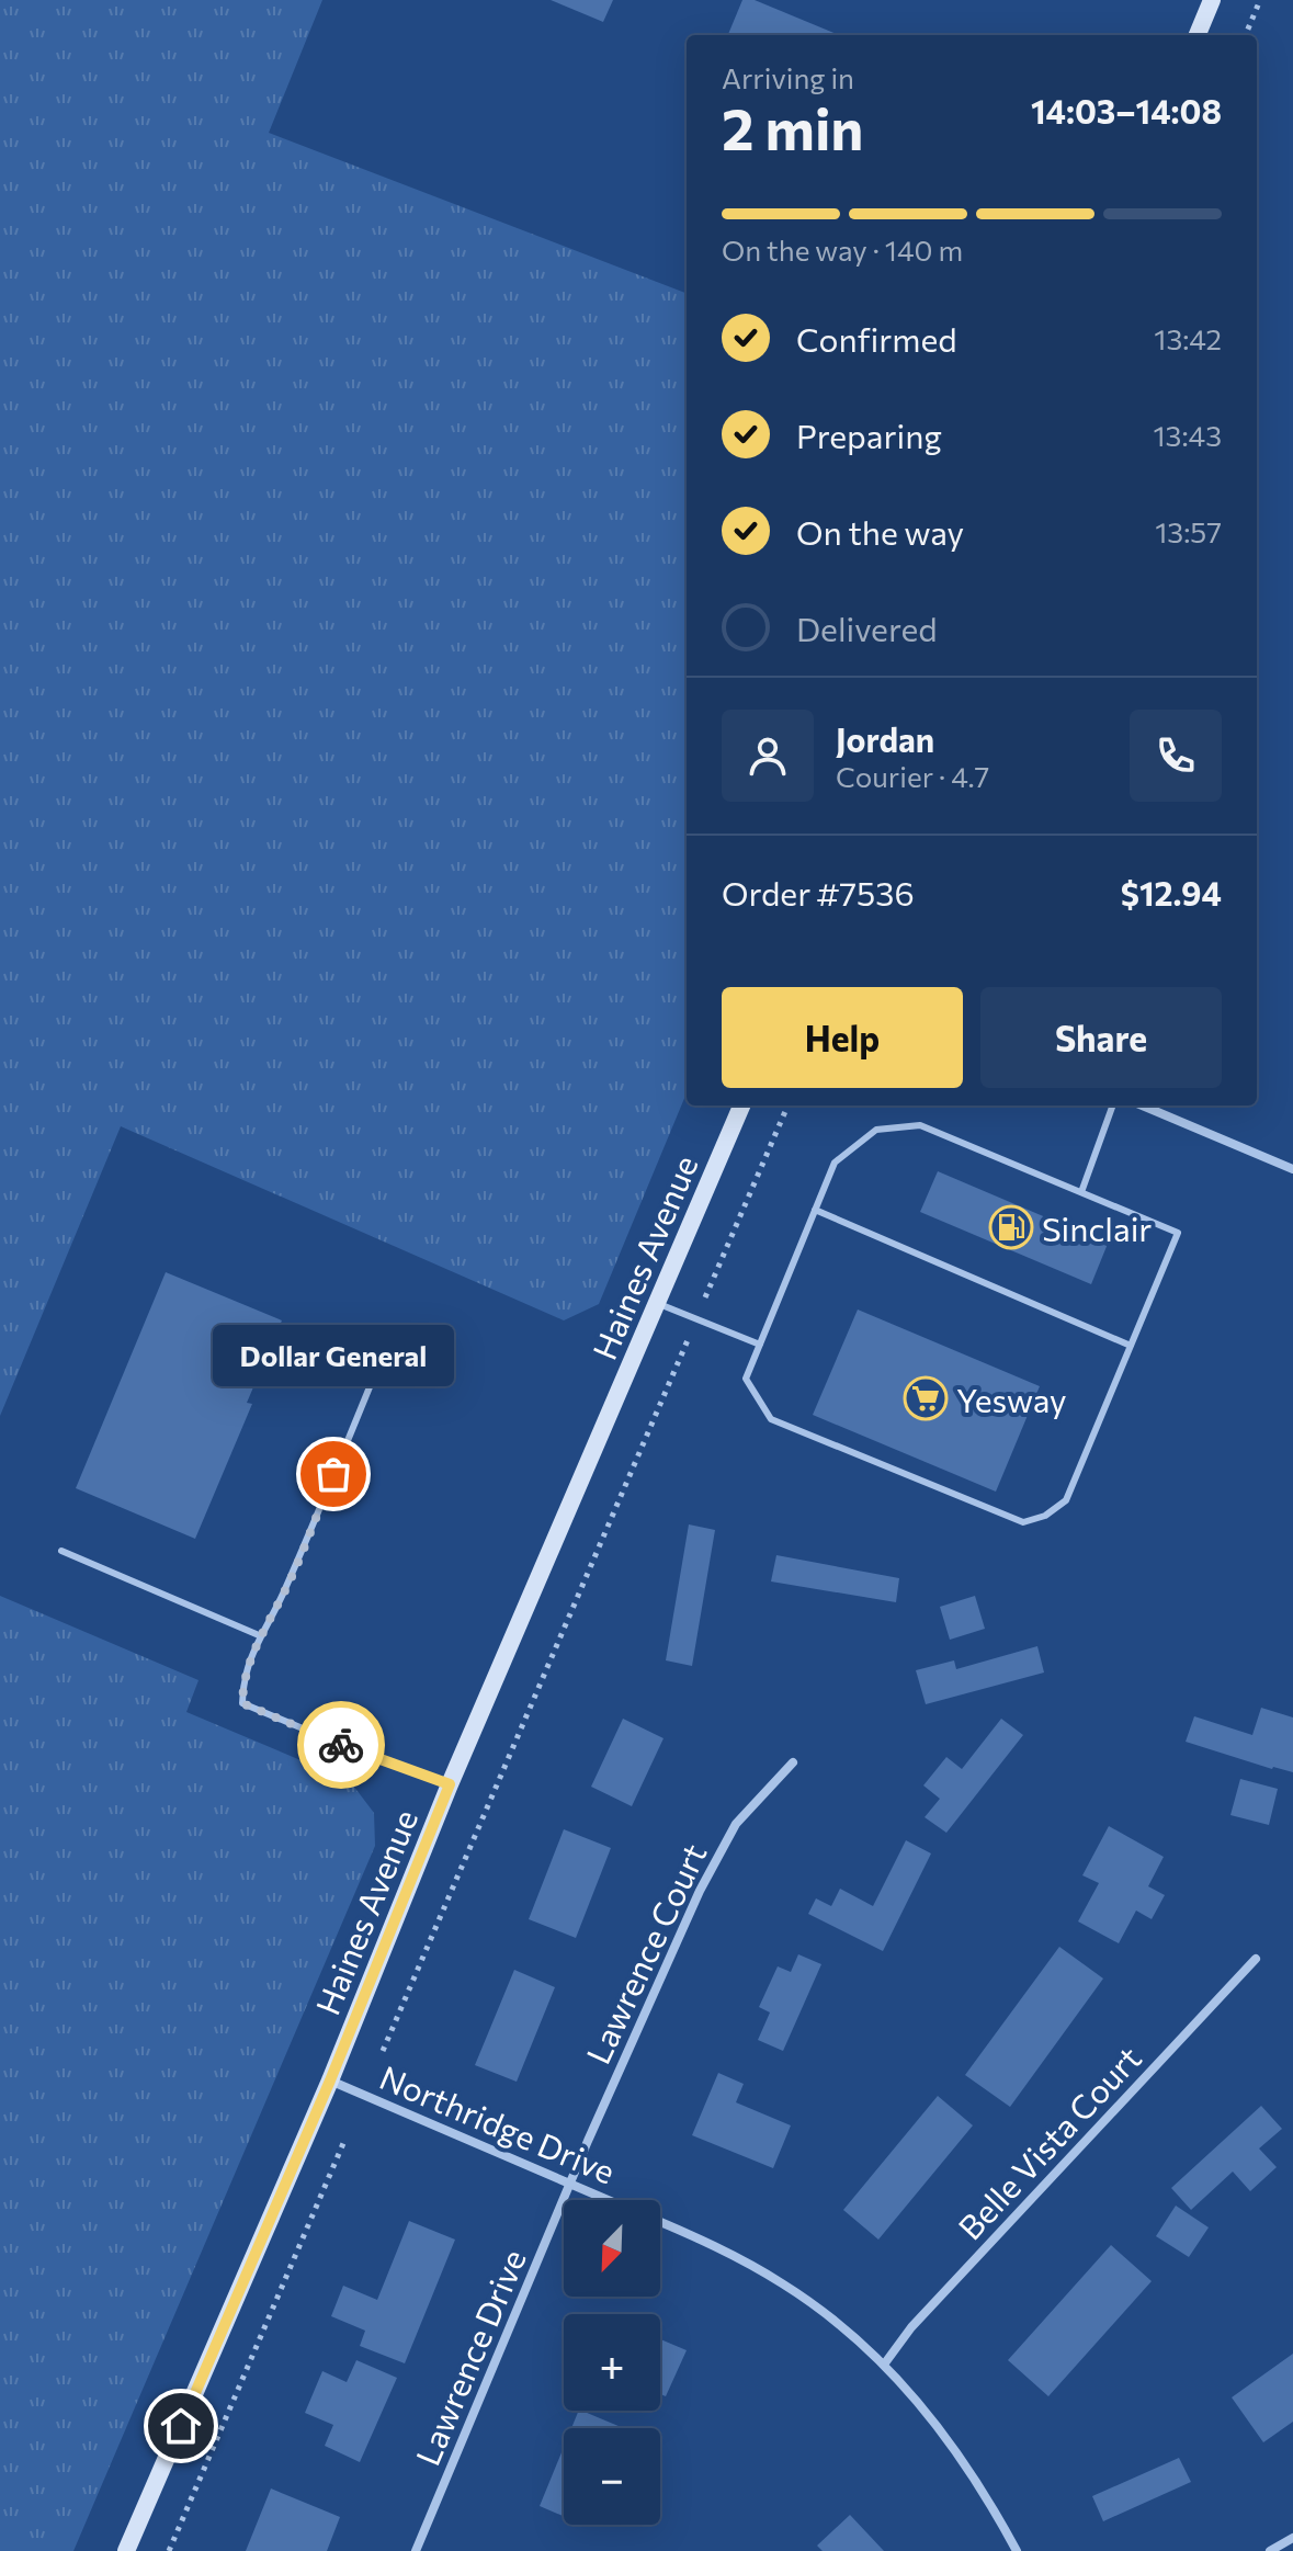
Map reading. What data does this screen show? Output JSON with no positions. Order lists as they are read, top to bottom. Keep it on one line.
{"streets":{"main road":["Haines Avenue"],"street":["Lawrence Court","Northridge Drive","Belle Vista Court","Lawrence Drive"]},"crossings":[["Haines Avenue","Northridge Drive"],["Lawrence Court","Northridge Drive"],["Lawrence Court","Lawrence Drive"],["Northridge Drive","Belle Vista Court"],["Northridge Drive","Lawrence Drive"]],"places":{"fuel station":["Sinclair"],"supermarket":["Yesway"],"other":["Dollar General"]},"north":"bottom left","page":{"heading":["2 min","Arriving in","14:03–14:08"],"panel":["Jordan","Courier · 4.7","Order #7536","$12.94"],"bar":"On the way · 140 m","list":[["Confirmed","13:42"],["Preparing","13:43"],["On the way","13:57"],"Delivered"],"buttons":["Help","Share"],"bubble":"Dollar General","map_buttons":["+","−"]}}
